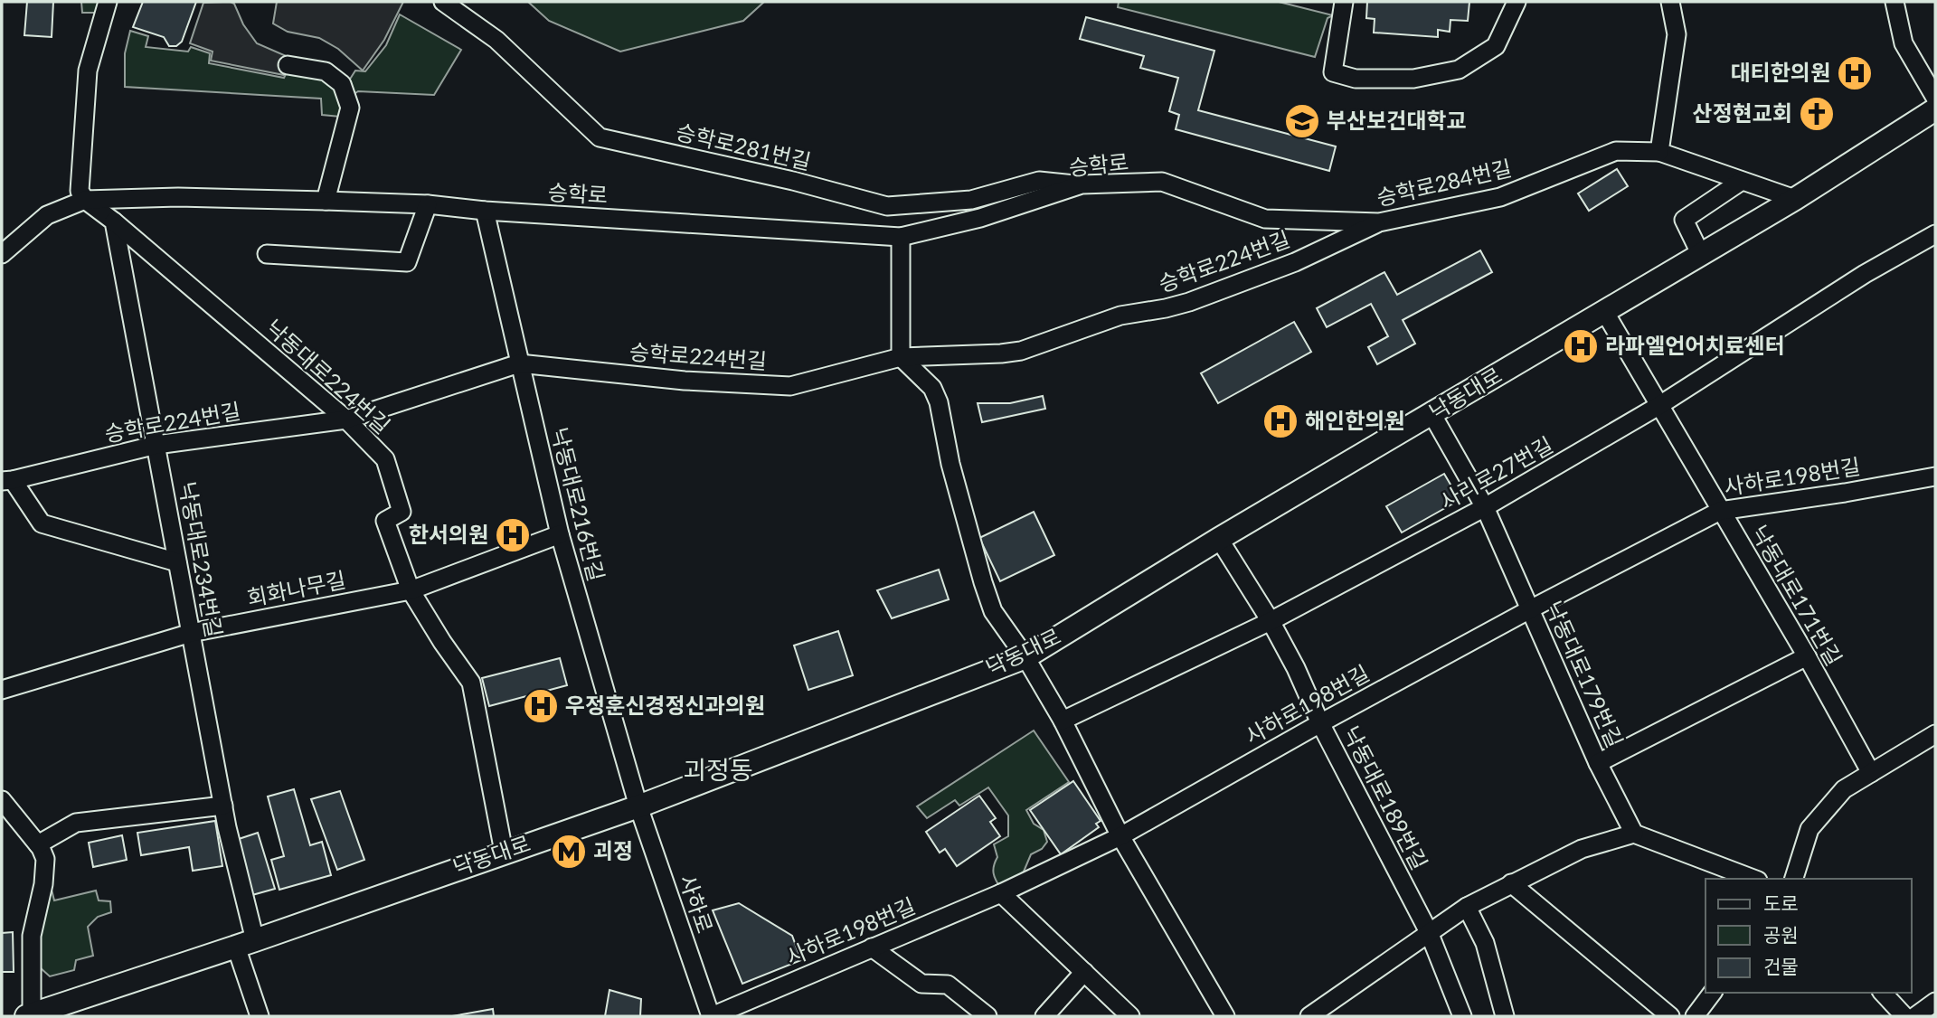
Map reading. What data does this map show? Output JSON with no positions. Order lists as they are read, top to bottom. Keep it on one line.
{"streets":{"main road":["낙동대로"],"street":["승학로281번길","승학로","승학로284번길","승학로224번길","낙동대로224번길","사리로27번길","사하로198번길","낙동대로216번길","낙동대로234번길","회화나무길","낙동대로171번길","낙동대로179번길","낙동대로189번길","사하로"]},"crossings":[["승학로281번길","승학로"],["승학로","승학로284번길"],["승학로","낙동대로216번길"],["승학로284번길","승학로224번길"],["승학로284번길","낙동대로"],["승학로224번길","낙동대로224번길"],["승학로224번길","낙동대로216번길"],["승학로224번길","낙동대로234번길"],["낙동대로224번길","낙동대로"],["낙동대로224번길","낙동대로234번길"],["낙동대로224번길","회화나무길"],["낙동대로","낙동대로216번길"],["낙동대로","낙동대로234번길"],["낙동대로","낙동대로171번길"],["낙동대로","낙동대로179번길"],["낙동대로","낙동대로189번길"],["낙동대로","사하로"],["사리로27번길","낙동대로171번길"],["사리로27번길","낙동대로179번길"],["사리로27번길","낙동대로189번길"],["사하로198번길","낙동대로171번길"],["사하로198번길","낙동대로179번길"],["사하로198번길","낙동대로189번길"],["사하로198번길","사하로"],["낙동대로216번길","회화나무길"],["낙동대로216번길","사하로"],["낙동대로234번길","회화나무길"]],"districts":["괴정동"],"places":{"hospital":["대티한의원","라파엘언어치료센터","해인한의원","한서의원","우정훈신경정신과의원"],"church":["산정현교회"],"school or university":["부산보건대학교"],"metro station":["괴정"]},"legend":["도로","공원","건물"]}
